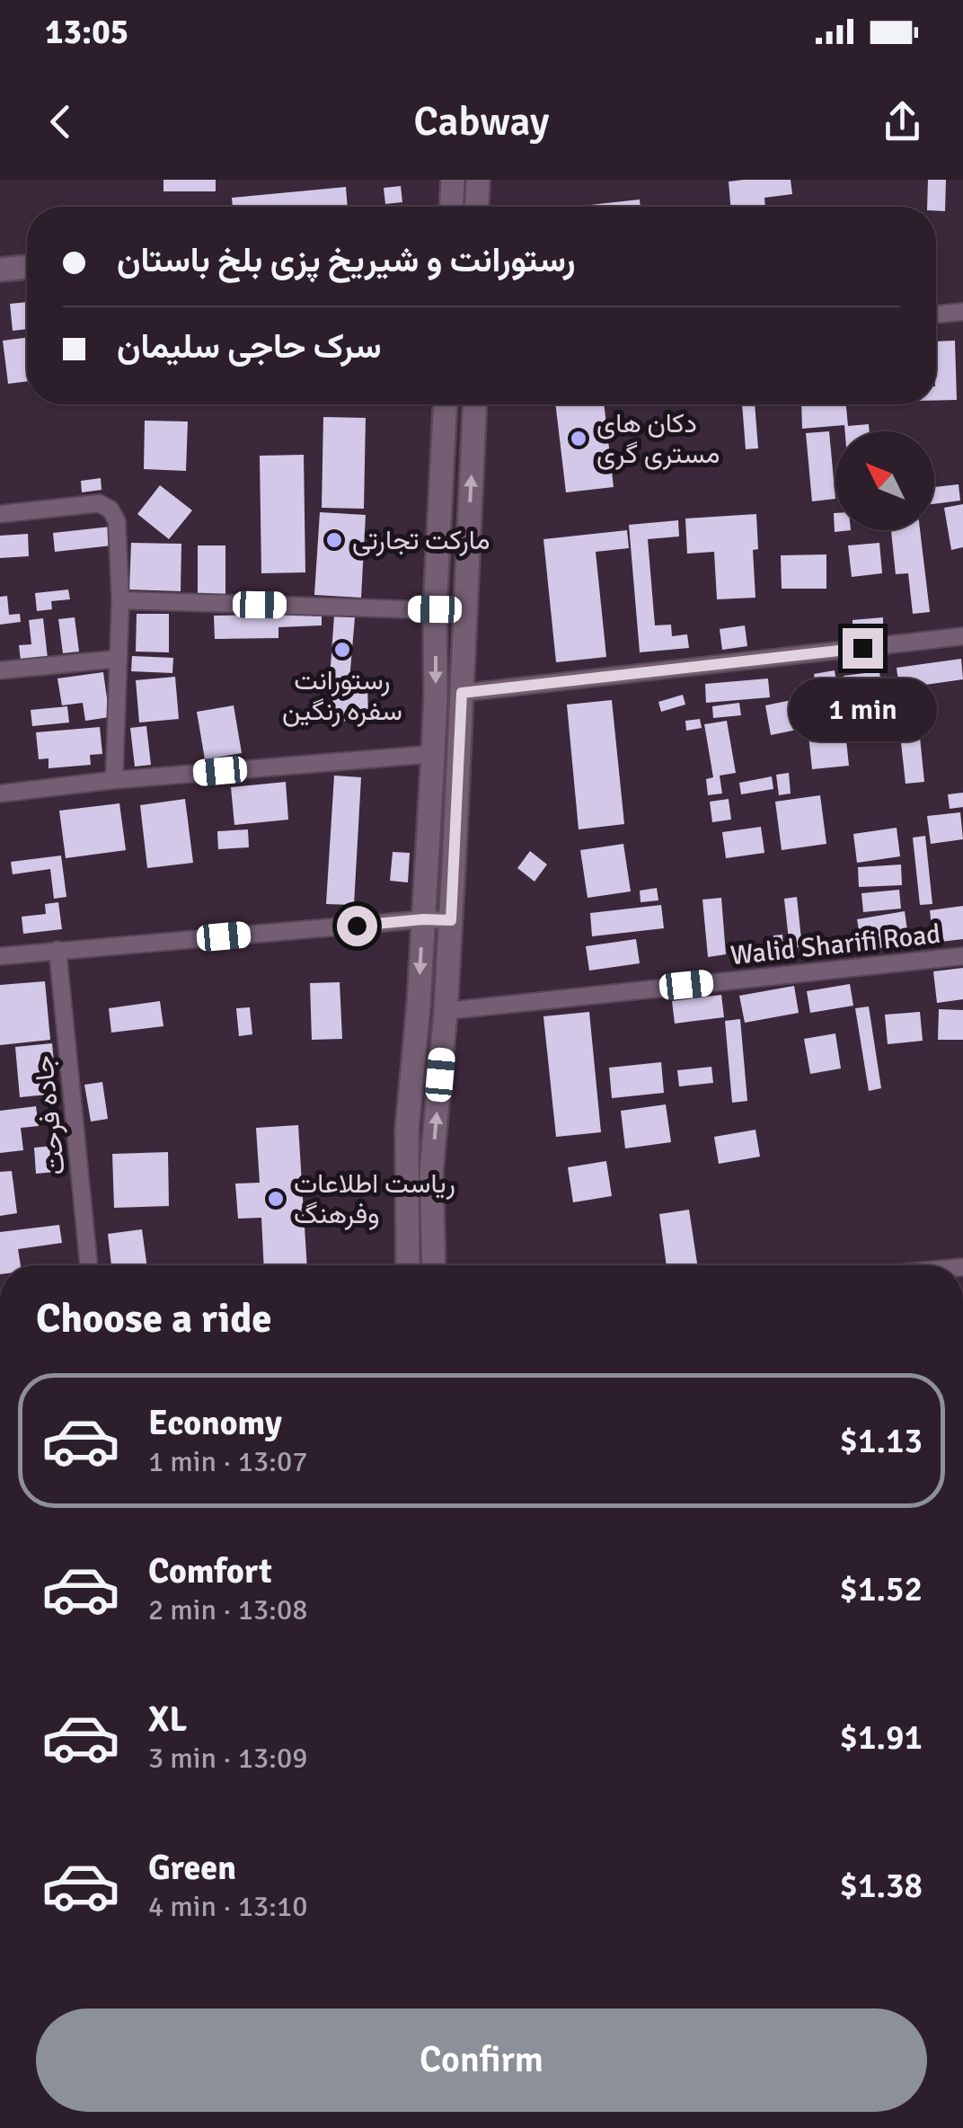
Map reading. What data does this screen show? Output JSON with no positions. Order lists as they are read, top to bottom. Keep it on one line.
{"streets":{"street":["Walid Sharifi Road","جاده فرحت"]},"places":["دکان های مستری گری","مارکت تجارتی","رستورانت سفره رنگین","ریاست اطلاعات وفرهنگ"],"north":"top left","page":{"status":"13:05","header":"Cabway","banner":["رستورانت و شیریخ پزی بلخ باستان","سرک حاجی سلیمان"],"bubble":"1 min","heading":"Choose a ride","list":[{"name":"Economy","note":"1 min · 13:07","value":"$1.13"},{"name":"Comfort","note":"2 min · 13:08","value":"$1.52"},{"name":"XL","note":"3 min · 13:09","value":"$1.91"},{"name":"Green","note":"4 min · 13:10","value":"$1.38"}],"buttons":"Confirm"}}
